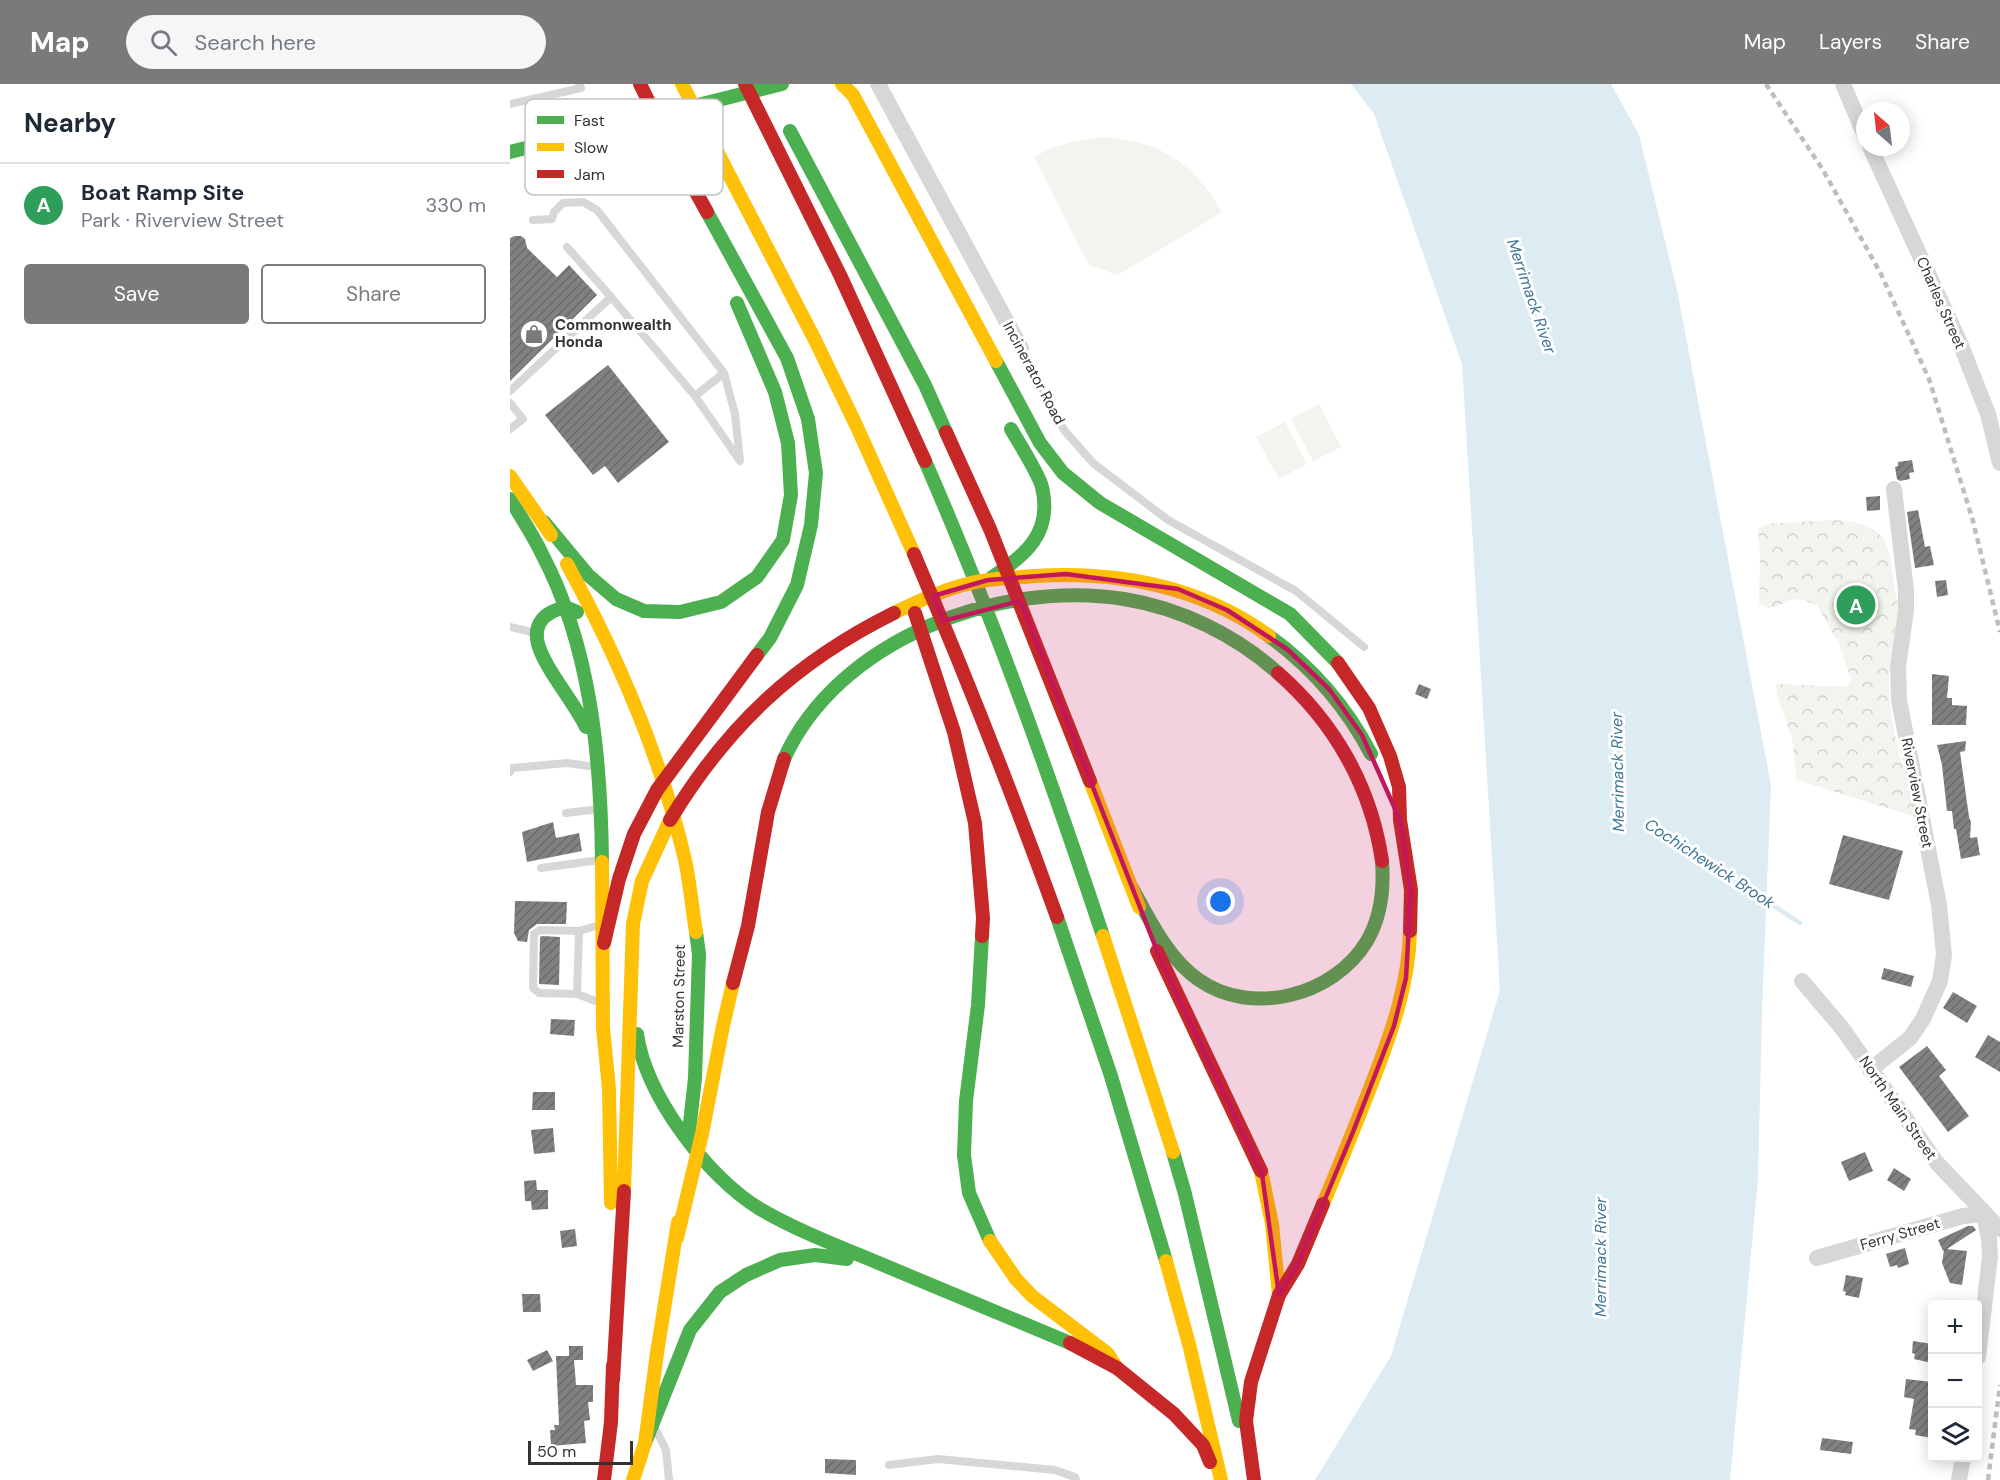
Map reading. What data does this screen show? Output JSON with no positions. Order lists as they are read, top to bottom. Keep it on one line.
{"streets":{"main road":["Marston Street"],"street":["Charles Street","Incinerator Road","Riverview Street","North Main Street","Ferry Street"]},"crossings":[["Riverview Street","North Main Street"],["North Main Street","Ferry Street"]],"water":["Merrimack River","Cochichewick Brook"],"places":{"shop":["Commonwealth Honda"]},"legend":["Fast","Slow","Jam"],"scale_bar":"50 m","north":"top left","page":{"header":"Map","search":"Search here","nav":["Map","Layers","Share"],"heading":"Nearby","list":[{"mark":"A","name":"Boat Ramp Site","note":"Park · Riverview Street","value":"330 m"}],"buttons":["Save","Share"],"pins":"A","map_buttons":["+","−"],"scale":"50 m"}}
